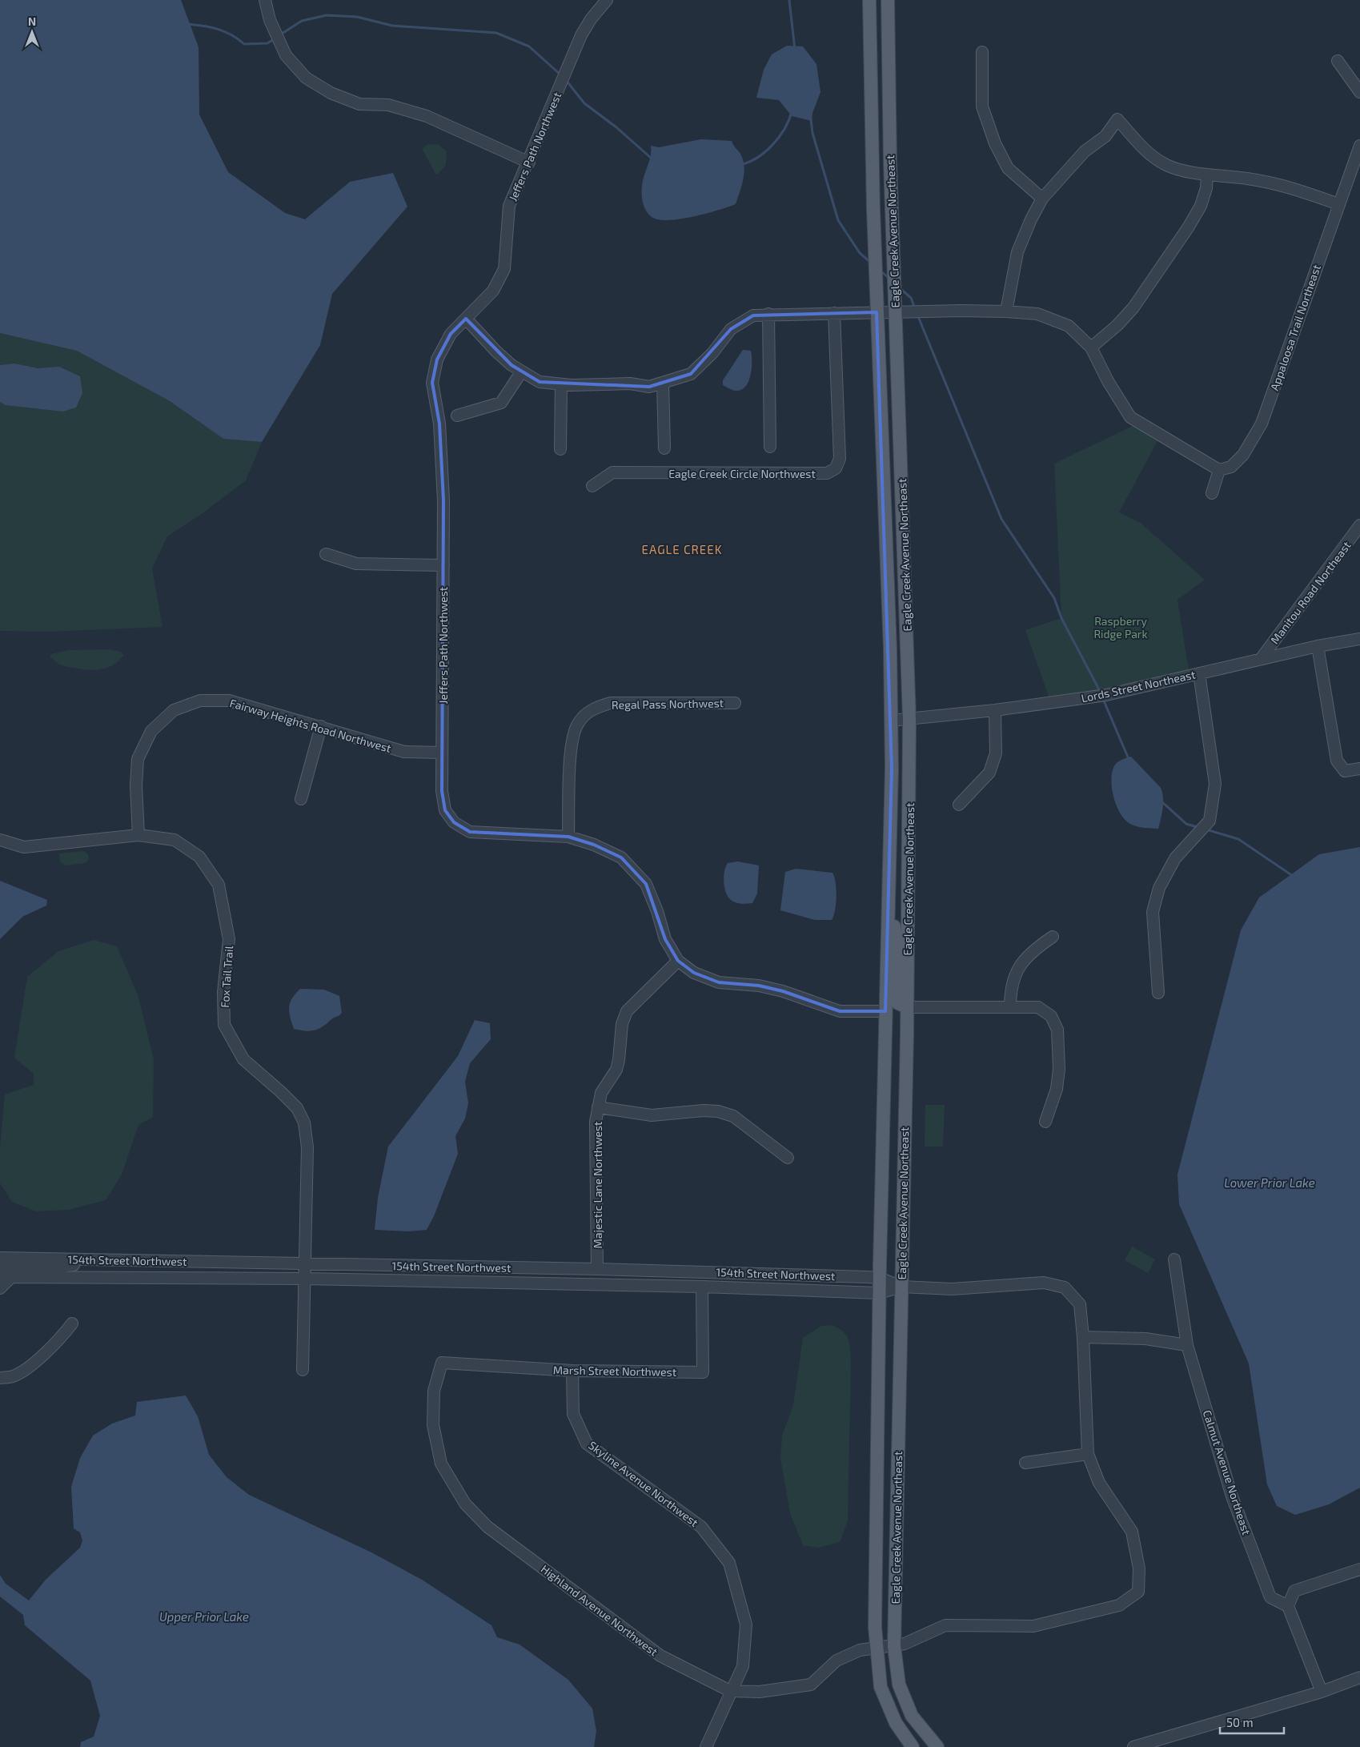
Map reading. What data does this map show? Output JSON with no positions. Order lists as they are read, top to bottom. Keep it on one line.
{"streets":{"main road":["Eagle Creek Avenue Northeast"],"street":["Jeffers Path Northwest","Appaloosa Trail Northeast","Eagle Creek Circle Northwest","Manitou Road Northeast","Lords Street Northeast","Regal Pass Northwest","Fairway Heights Road Northwest","Fox Tail Trail","Majestic Lane Northwest","154th Street Northwest","Marsh Street Northwest","Calmut Avenue Northeast","Skyline Avenue Northwest","Highland Avenue Northwest"]},"crossings":[["Jeffers Path Northwest","Eagle Creek Avenue Northeast"],["Jeffers Path Northwest","Regal Pass Northwest"],["Jeffers Path Northwest","Fairway Heights Road Northwest"],["Jeffers Path Northwest","Majestic Lane Northwest"],["Eagle Creek Avenue Northeast","Lords Street Northeast"],["Eagle Creek Avenue Northeast","154th Street Northwest"],["Eagle Creek Avenue Northeast","Highland Avenue Northwest"],["Manitou Road Northeast","Lords Street Northeast"],["Fairway Heights Road Northwest","Fox Tail Trail"],["Fox Tail Trail","154th Street Northwest"],["Majestic Lane Northwest","154th Street Northwest"],["154th Street Northwest","Marsh Street Northwest"],["154th Street Northwest","Highland Avenue Northwest"],["Marsh Street Northwest","Skyline Avenue Northwest"],["Marsh Street Northwest","Highland Avenue Northwest"],["Skyline Avenue Northwest","Highland Avenue Northwest"]],"districts":["EAGLE CREEK"],"water":["Lower Prior Lake","Upper Prior Lake"],"parks":["Raspberry Ridge Park"],"scale_bar":"50 m","north":"top"}
